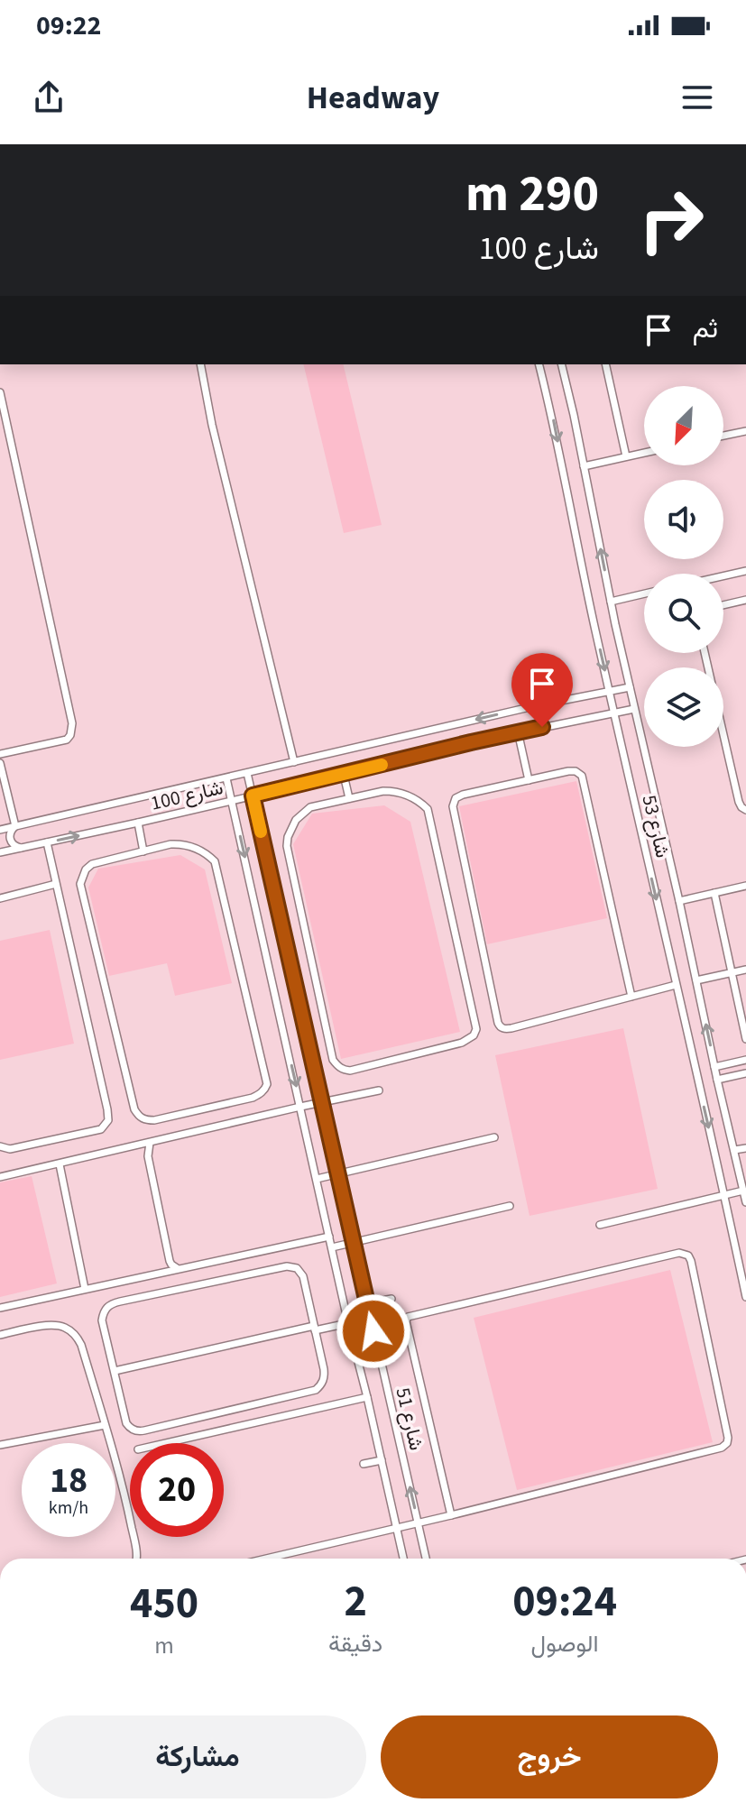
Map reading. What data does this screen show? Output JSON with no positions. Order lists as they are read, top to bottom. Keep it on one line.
{"streets":{"lane":["شارع 100","شارع 53","شارع 51"]},"crossings":[["شارع 100","شارع 53"],["شارع 100","شارع 51"]],"north":"bottom left","page":{"status":"09:22","header":"Headway","turn":["290 m","شارع 100"],"then":"ثم","speed":"18 km/h","limit":"20","eta":["09:24","الوصول","2","دقيقة","450","m"],"buttons":["خروج","مشاركة"]}}
